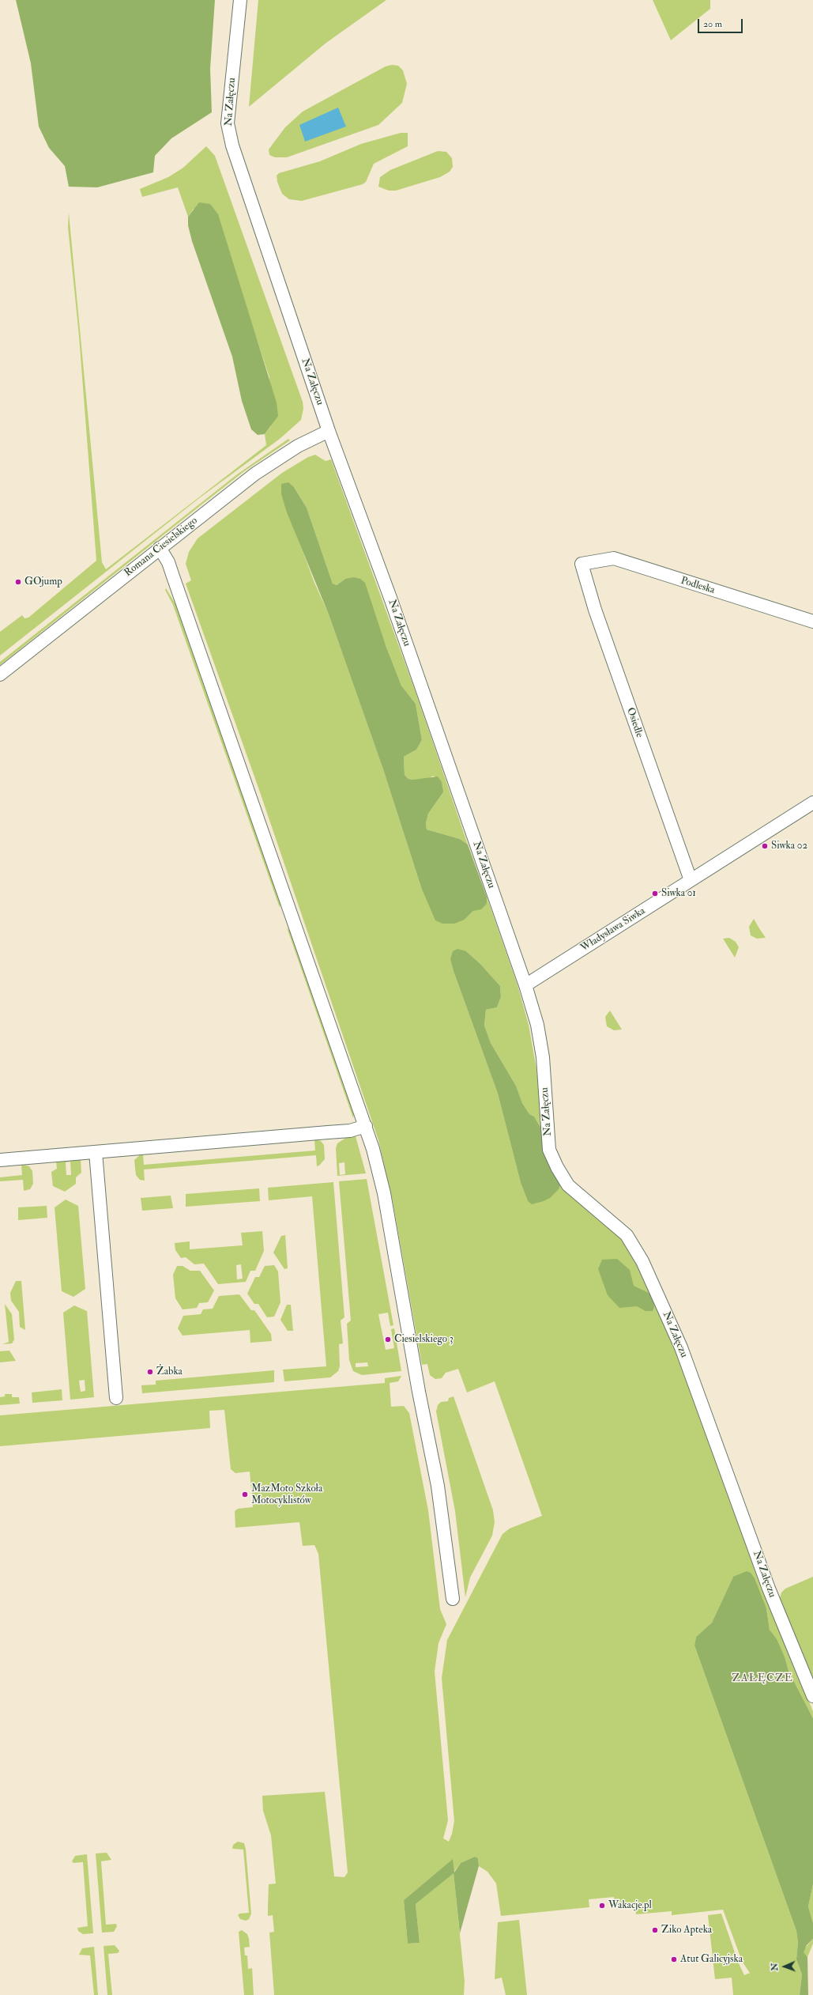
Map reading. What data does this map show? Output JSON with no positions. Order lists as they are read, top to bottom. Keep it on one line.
{"streets":{"street":["Na Załęczu","Romana Ciesielskiego","Podleska","Osiedle","Władysława Siwka"]},"crossings":[["Na Załęczu","Romana Ciesielskiego"],["Na Załęczu","Władysława Siwka"],["Podleska","Osiedle"],["Osiedle","Władysława Siwka"]],"districts":["ZAŁĘCZE"],"places":["GOjump","Siwka 02","Siwka 01","Ciesielskiego 3","Żabka","MazMoto Szkoła Motocyklistów","Wakacje.pl","Ziko Apteka","Atut Galicyjska"],"scale_bar":"20 m","north":"left"}
